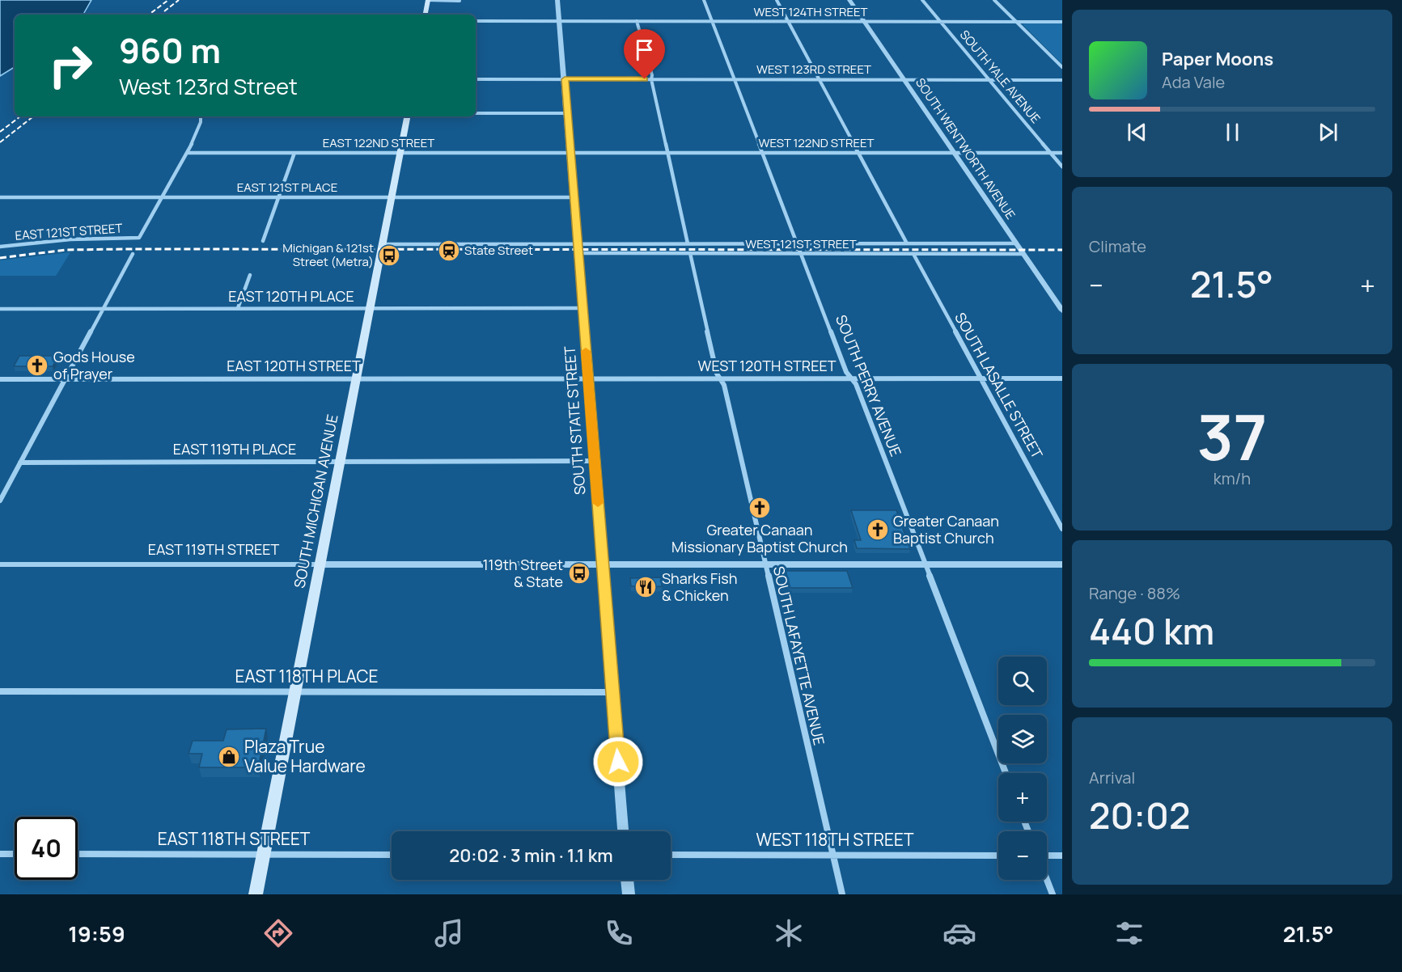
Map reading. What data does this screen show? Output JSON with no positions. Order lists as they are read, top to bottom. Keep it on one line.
{"streets":{"main road":["SOUTH MICHIGAN AVENUE"],"street":["WEST 124TH STREET","WEST 123RD STREET","SOUTH YALE AVENUE","EAST 122ND STREET","WEST 122ND STREET","SOUTH WENTWORTH AVENUE","EAST 121ST PLACE","EAST 121ST STREET","WEST 121ST STREET","EAST 120TH PLACE","EAST 120TH STREET","WEST 120TH STREET","SOUTH PERRY AVENUE","SOUTH LASALLE STREET","SOUTH STATE STREET","EAST 119TH PLACE","EAST 119TH STREET","SOUTH LAFAYETTE AVENUE","EAST 118TH PLACE","EAST 118TH STREET","WEST 118TH STREET"]},"crossings":[["WEST 124TH STREET","SOUTH YALE AVENUE"],["WEST 124TH STREET","SOUTH WENTWORTH AVENUE"],["WEST 124TH STREET","SOUTH PERRY AVENUE"],["WEST 124TH STREET","SOUTH STATE STREET"],["WEST 123RD STREET","SOUTH YALE AVENUE"],["WEST 123RD STREET","SOUTH WENTWORTH AVENUE"],["WEST 123RD STREET","SOUTH PERRY AVENUE"],["WEST 123RD STREET","SOUTH STATE STREET"],["SOUTH YALE AVENUE","WEST 122ND STREET"],["EAST 122ND STREET","WEST 122ND STREET"],["EAST 122ND STREET","SOUTH STATE STREET"],["EAST 122ND STREET","SOUTH MICHIGAN AVENUE"],["WEST 122ND STREET","SOUTH WENTWORTH AVENUE"],["WEST 122ND STREET","SOUTH PERRY AVENUE"],["WEST 122ND STREET","SOUTH STATE STREET"],["SOUTH WENTWORTH AVENUE","WEST 121ST STREET"],["EAST 121ST PLACE","EAST 121ST STREET"],["EAST 121ST PLACE","SOUTH STATE STREET"],["EAST 121ST PLACE","SOUTH MICHIGAN AVENUE"],["WEST 121ST STREET","SOUTH PERRY AVENUE"],["WEST 121ST STREET","SOUTH LASALLE STREET"],["WEST 121ST STREET","SOUTH STATE STREET"],["WEST 121ST STREET","SOUTH LAFAYETTE AVENUE"],["EAST 120TH PLACE","SOUTH STATE STREET"],["EAST 120TH PLACE","SOUTH MICHIGAN AVENUE"],["EAST 120TH STREET","WEST 120TH STREET"],["EAST 120TH STREET","SOUTH STATE STREET"],["EAST 120TH STREET","SOUTH MICHIGAN AVENUE"],["WEST 120TH STREET","SOUTH PERRY AVENUE"],["WEST 120TH STREET","SOUTH LASALLE STREET"],["WEST 120TH STREET","SOUTH STATE STREET"],["WEST 120TH STREET","SOUTH LAFAYETTE AVENUE"],["SOUTH PERRY AVENUE","EAST 119TH STREET"],["SOUTH STATE STREET","EAST 119TH PLACE"],["SOUTH STATE STREET","EAST 119TH STREET"],["SOUTH STATE STREET","EAST 118TH PLACE"],["EAST 119TH PLACE","SOUTH MICHIGAN AVENUE"],["SOUTH MICHIGAN AVENUE","EAST 119TH STREET"],["SOUTH MICHIGAN AVENUE","EAST 118TH PLACE"],["SOUTH MICHIGAN AVENUE","EAST 118TH STREET"],["EAST 119TH STREET","SOUTH LAFAYETTE AVENUE"],["SOUTH LAFAYETTE AVENUE","WEST 118TH STREET"]],"places":{"station":["State Street"],"bus stop":["Michigan & 121st Street (Metra)","119th Street & State"],"church":["Gods House of Prayer","Greater Canaan Missionary Baptist Church","Greater Canaan Baptist Church"],"restaurant":["Sharks Fish & Chicken"],"shop":["Plaza True Value Hardware"]},"page":{"turn":["960 m","West 123rd Street"],"song":["Paper Moons","Ada Vale"],"tile":["Climate",["37","km/h"],["Range · 88%","440 km"],["Arrival","20:02"]],"heat":["−","21.5°","+"],"map_buttons":["+","−"],"limit":"40","trip":"20:02 · 3 min · 1.1 km","tabs":["19:59","21.5°"]}}
